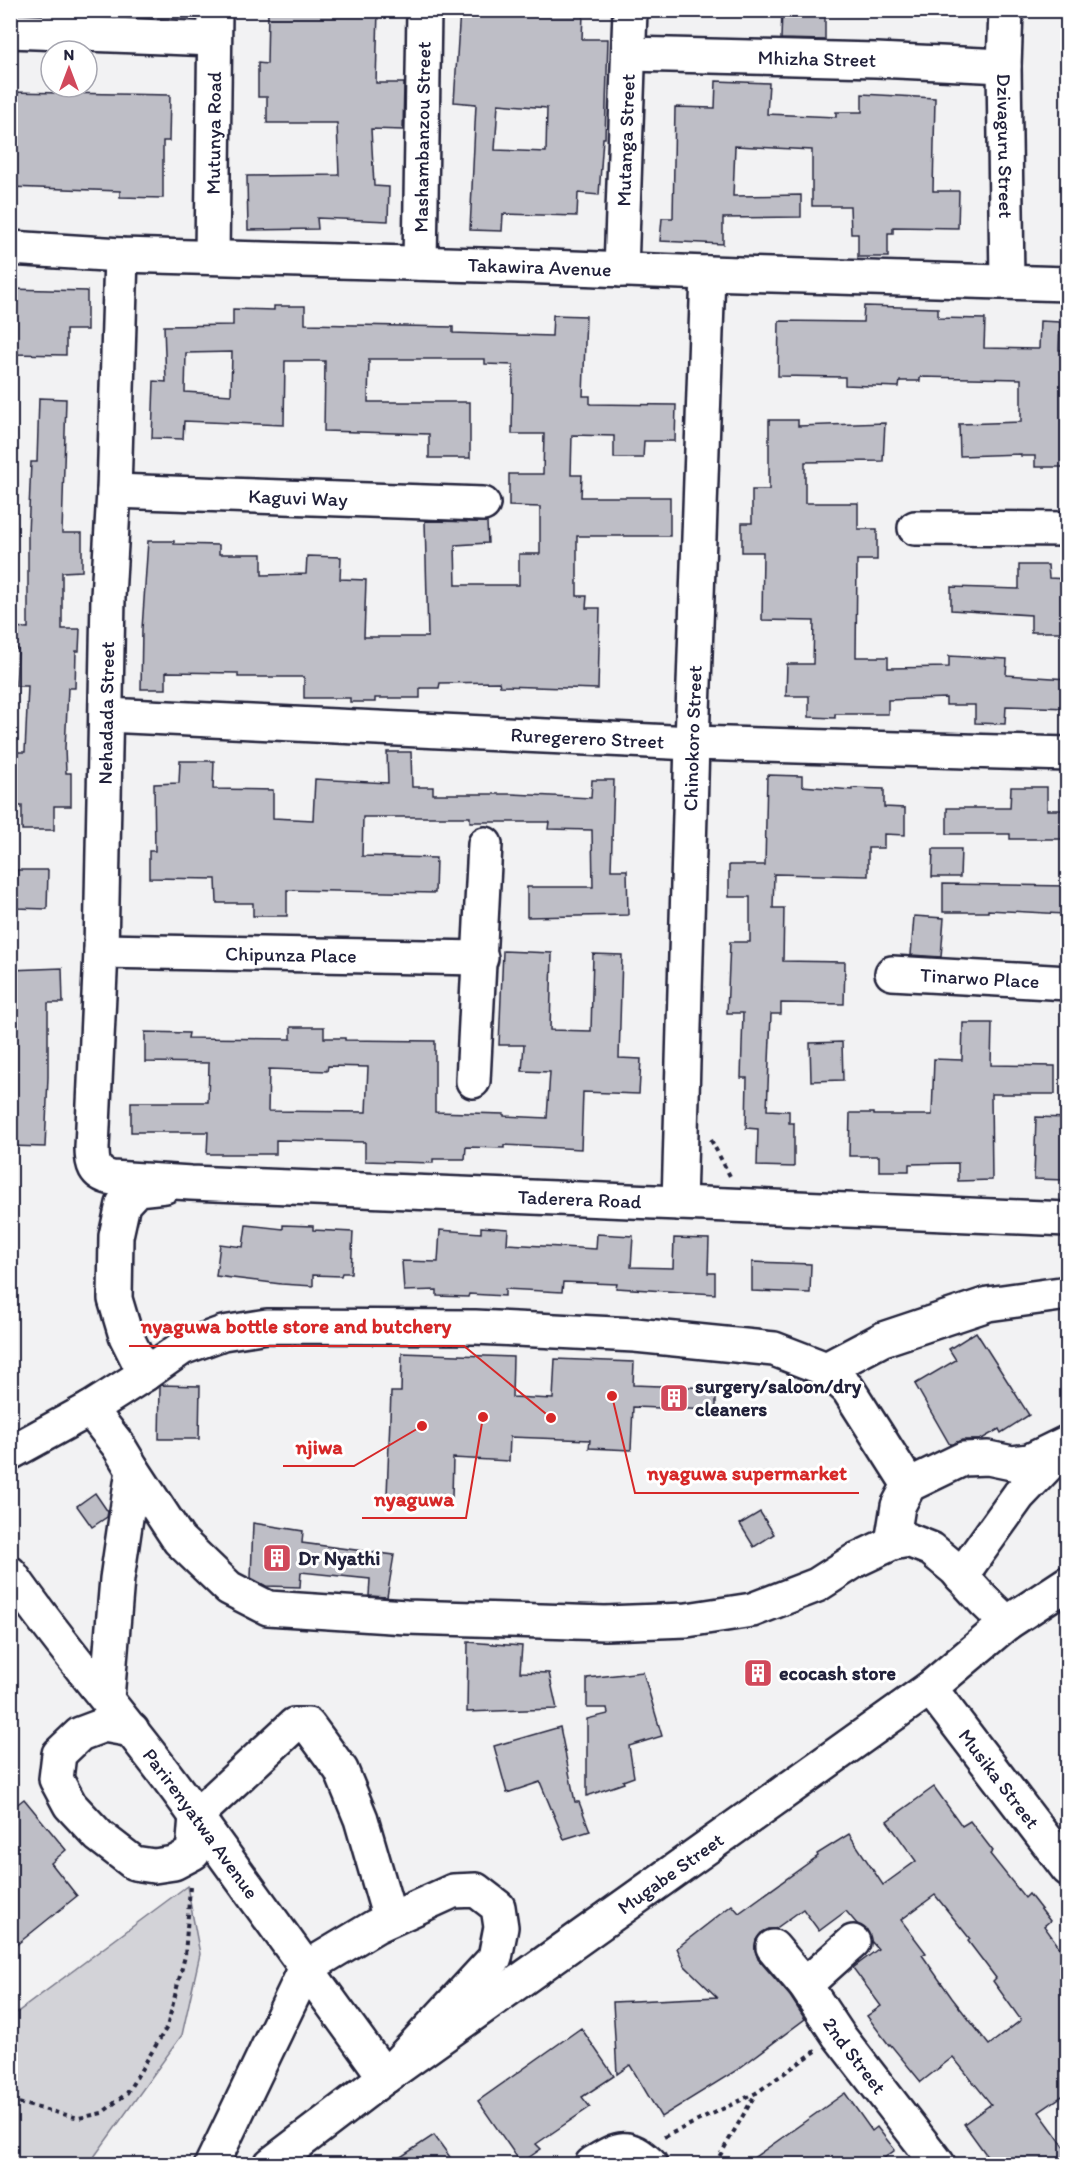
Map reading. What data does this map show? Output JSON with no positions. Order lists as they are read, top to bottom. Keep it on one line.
{"streets":{"street":["Mhizha Street","Mutunya Road","Mashambanzou Street","Mutanga Street","Dzivaguru Street","Takawira Avenue","Kaguvi Way","Nehadada Street","Chinokoro Street","Ruregerero Street","Chipunza Place","Tinarwo Place","Taderera Road","Musika Street","Parirenyatwa Avenue","Mugabe Street","2nd Street"]},"crossings":[["Mhizha Street","Mutanga Street"],["Mhizha Street","Dzivaguru Street"],["Mutunya Road","Takawira Avenue"],["Mashambanzou Street","Takawira Avenue"],["Mutanga Street","Takawira Avenue"],["Dzivaguru Street","Takawira Avenue"],["Takawira Avenue","Nehadada Street"],["Takawira Avenue","Chinokoro Street"],["Kaguvi Way","Nehadada Street"],["Nehadada Street","Ruregerero Street"],["Nehadada Street","Chipunza Place"],["Nehadada Street","Taderera Road"],["Chinokoro Street","Ruregerero Street"],["Chinokoro Street","Taderera Road"],["Musika Street","Mugabe Street"],["Parirenyatwa Avenue","Mugabe Street"]],"places":{"other":["nyaguwa supermarket","nyaguwa","nyaguwa bottle store and butchery","njiwa"],"building":["surgery/saloon/dry cleaners","Dr Nyathi","ecocash store"]},"north":"top"}
